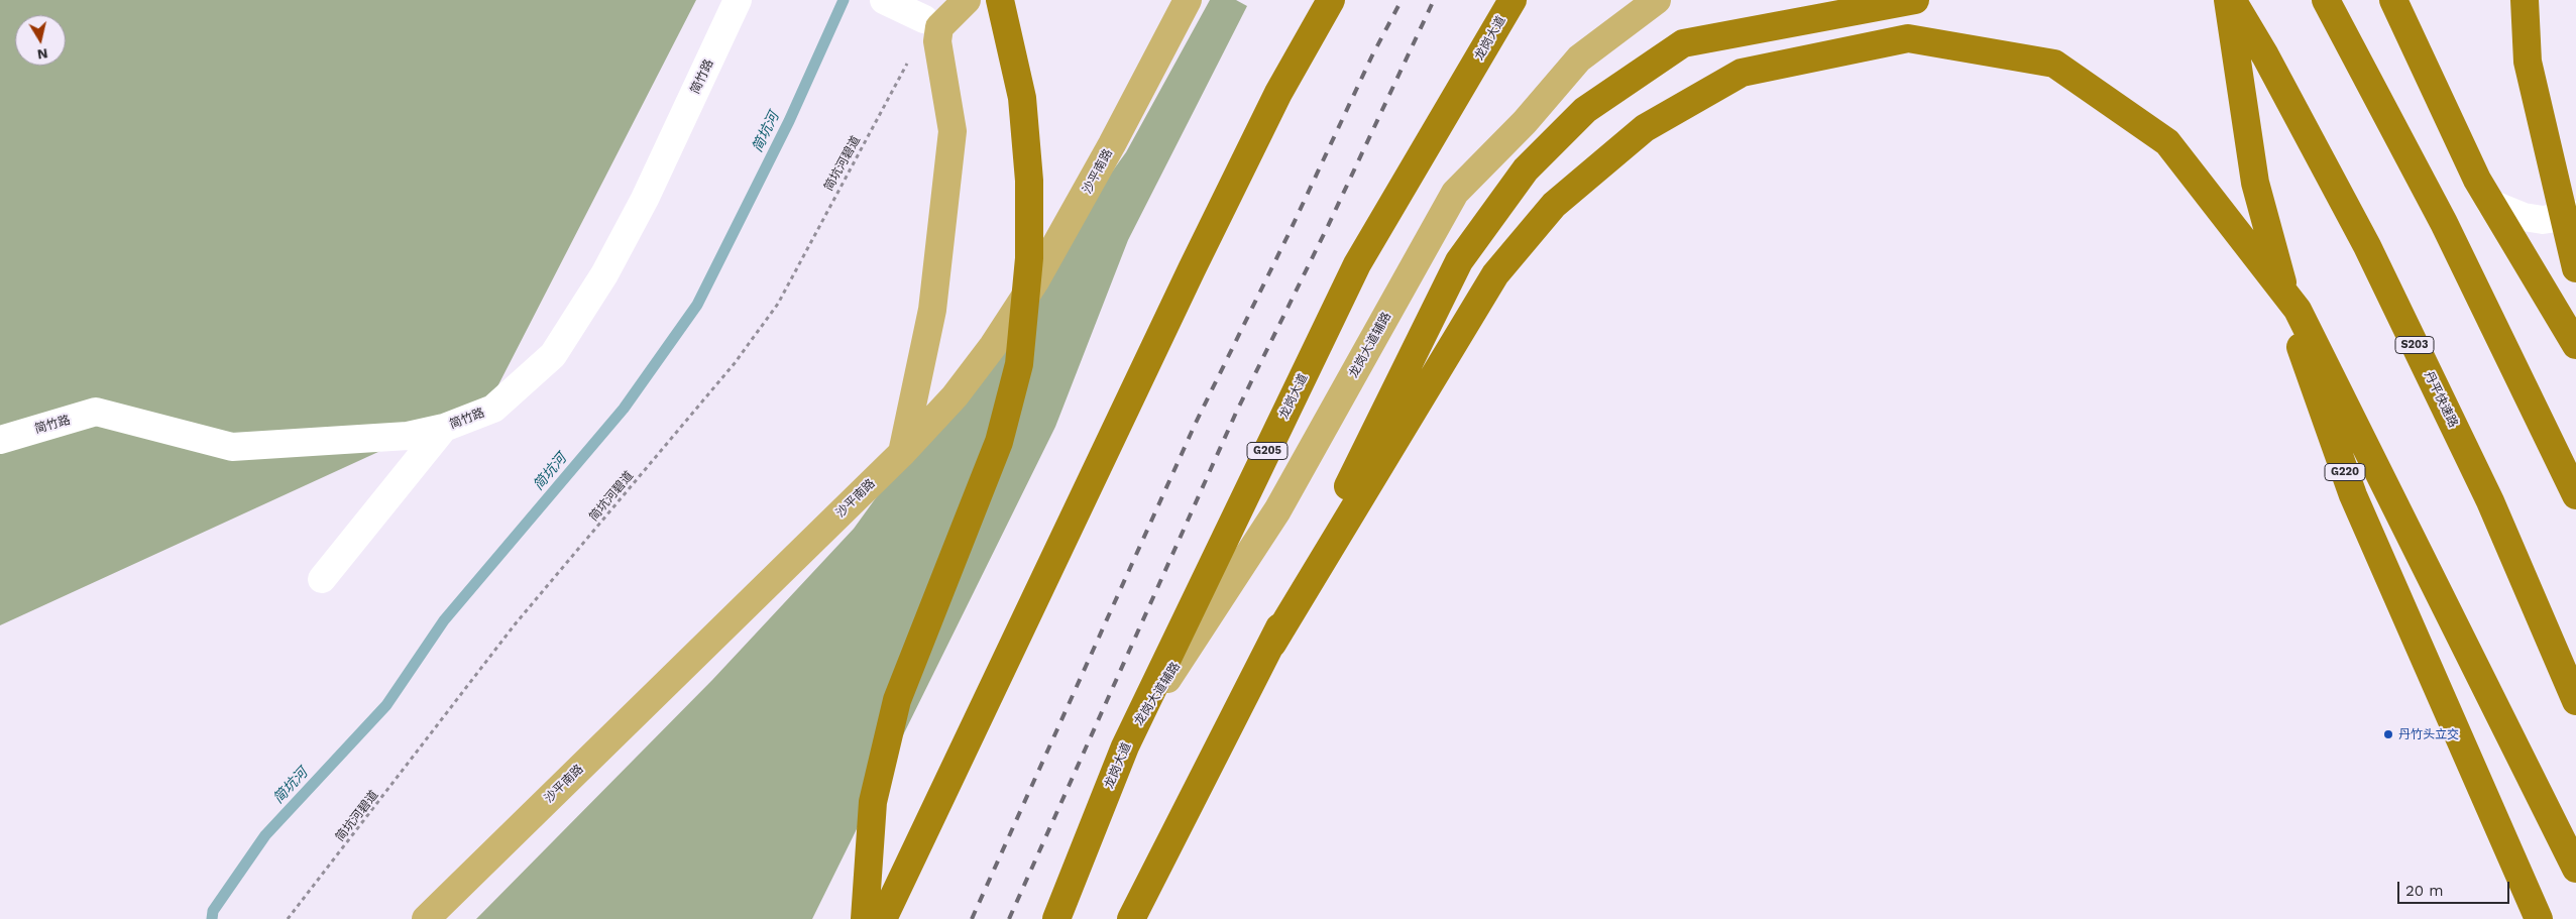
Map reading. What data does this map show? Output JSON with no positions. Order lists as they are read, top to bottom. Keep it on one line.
{"streets":{"highway":["龙岗大道","S203","丹平快速路","G205","G220"],"main road":["沙平南路","龙岗大道辅路"],"street":["简竹路"],"path":["简坑河碧道"]},"crossings":[["龙岗大道","龙岗大道辅路"],["丹平快速路","G220"]],"water":["简坑河"],"places":["丹竹头立交"],"scale_bar":"20 m","north":"bottom"}
